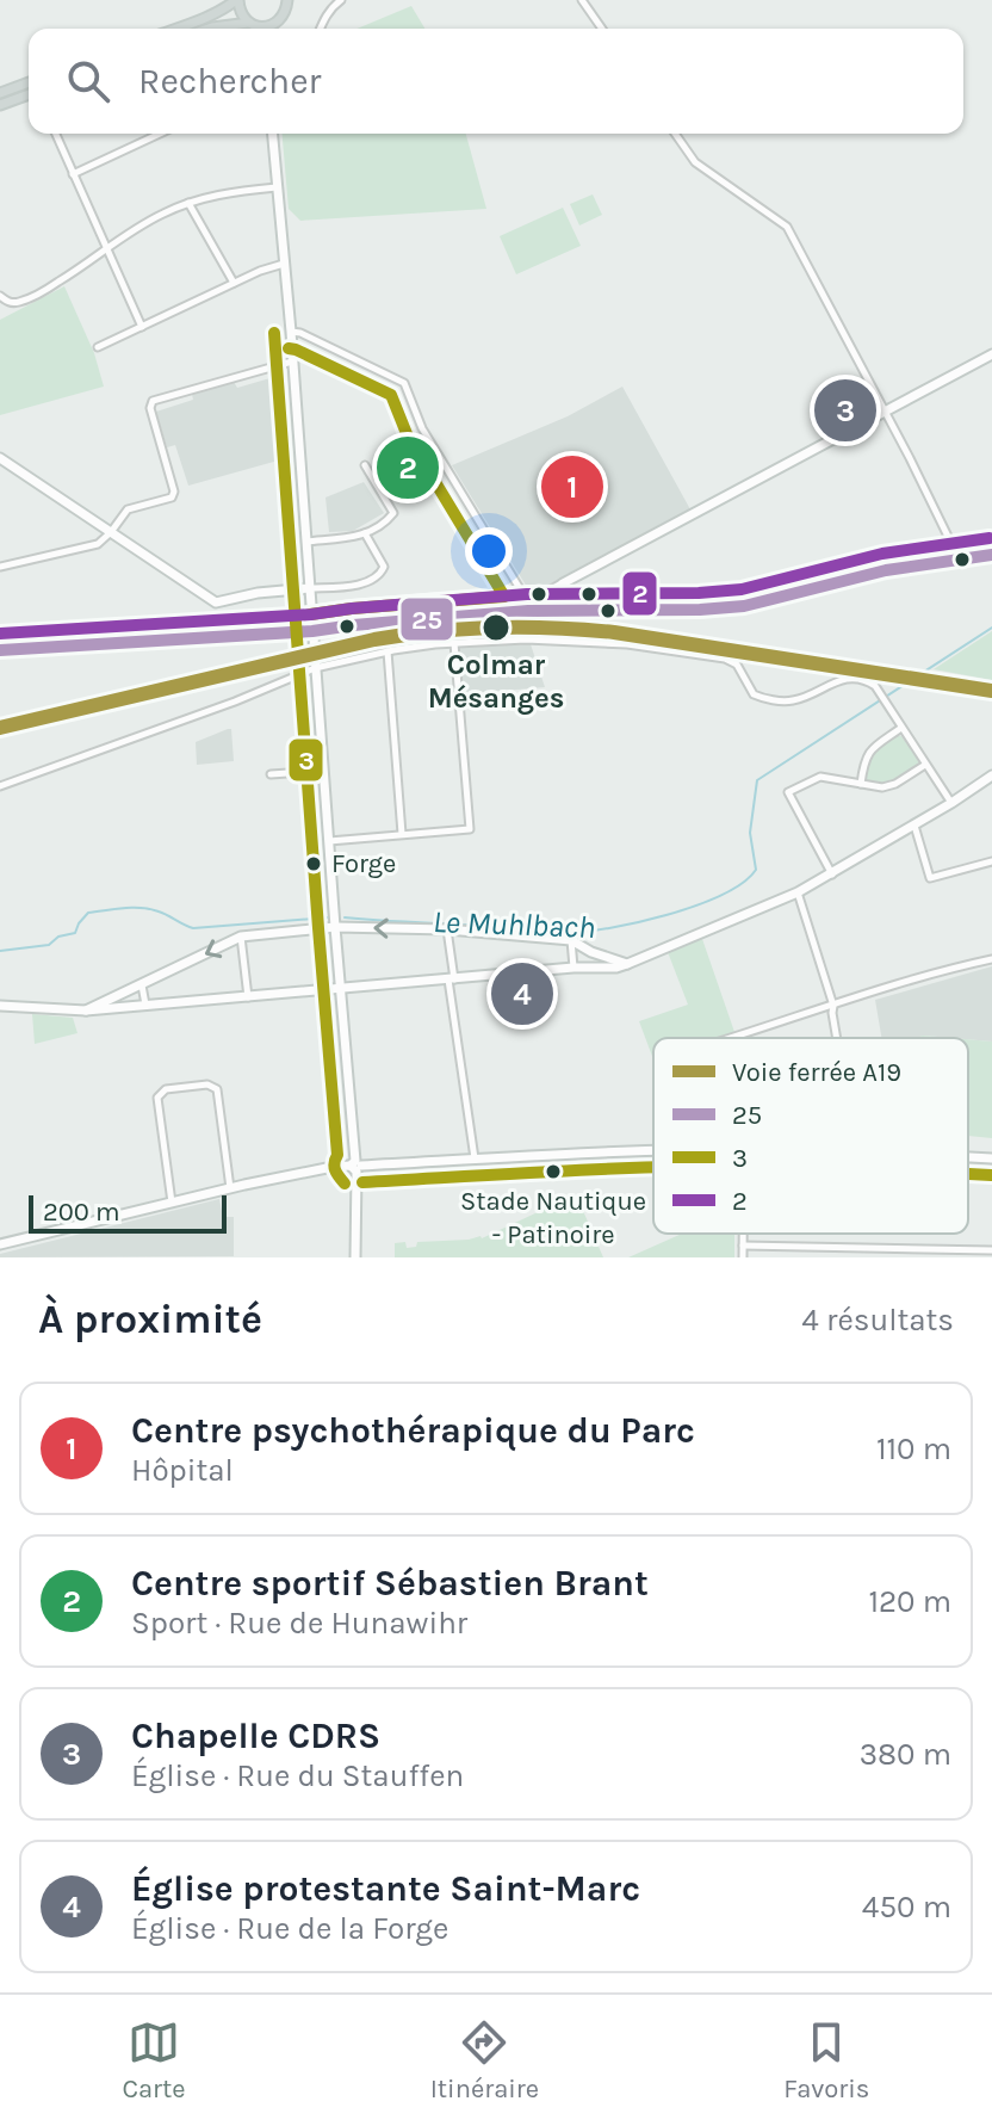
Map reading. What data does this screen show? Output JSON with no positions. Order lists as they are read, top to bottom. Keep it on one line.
{"water":["Le Muhlbach"],"places":["Colmar Mésanges","Forge","Stade Nautique - Patinoire"],"lines":["transit line 3","transit line 2","transit line 25","rail line A19"],"legend":["Voie ferrée A19","25","3","2"],"scale_bar":"200 m","page":{"search":"Rechercher","pins":["3","2","1","4"],"scale":"200 m","heading":["À proximité","4 résultats"],"list":[{"mark":"1","name":"Centre psychothérapique du Parc","note":"Hôpital","value":"110 m"},{"mark":"2","name":"Centre sportif Sébastien Brant","note":"Sport · Rue de Hunawihr","value":"120 m"},{"mark":"3","name":"Chapelle CDRS","note":"Église · Rue du Stauffen","value":"380 m"},{"mark":"4","name":"Église protestante Saint-Marc","note":"Église · Rue de la Forge","value":"450 m"}],"nav":["Carte","Itinéraire","Favoris"]}}
